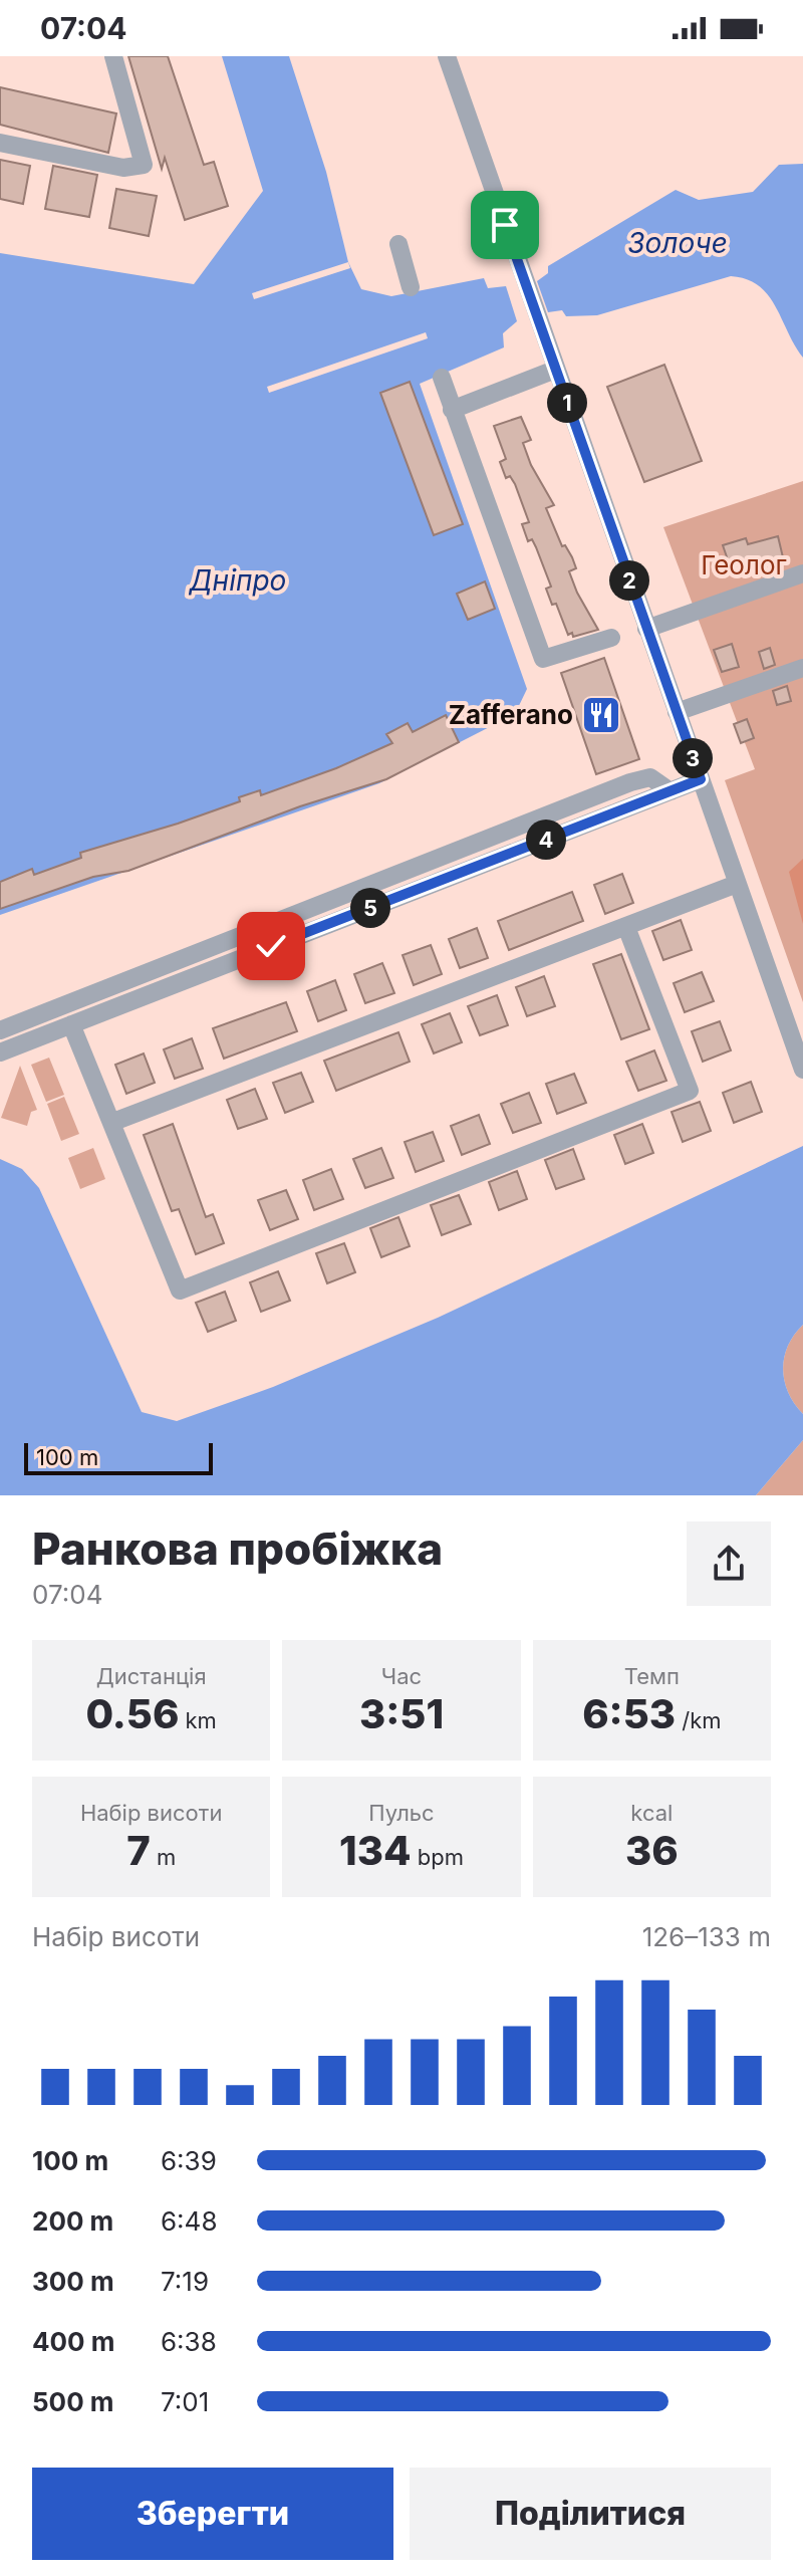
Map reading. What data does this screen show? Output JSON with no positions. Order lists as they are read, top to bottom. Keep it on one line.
{"water":["Золоче","Дніпро"],"parks":["Геолог"],"places":{"restaurant":["Zafferano"]},"scale_bar":"100 m","page":{"status":"07:04","pins":["1","2","3","4","5"],"scale":"100 m","heading":["Ранкова пробіжка","07:04"],"stats":[["Дистанція","0.56 km"],["Час","3:51"],["Темп","6:53 /km"],["Набір висоти","7 m"],["Пульс","134 bpm"],["kcal","36"]],"chart":["Набір висоти","126–133 m"],"list":[{"name":"100 m","note":"6:39"},{"name":"200 m","note":"6:48"},{"name":"300 m","note":"7:19"},{"name":"400 m","note":"6:38"},{"name":"500 m","note":"7:01"}],"buttons":["Зберегти","Поділитися"]}}
